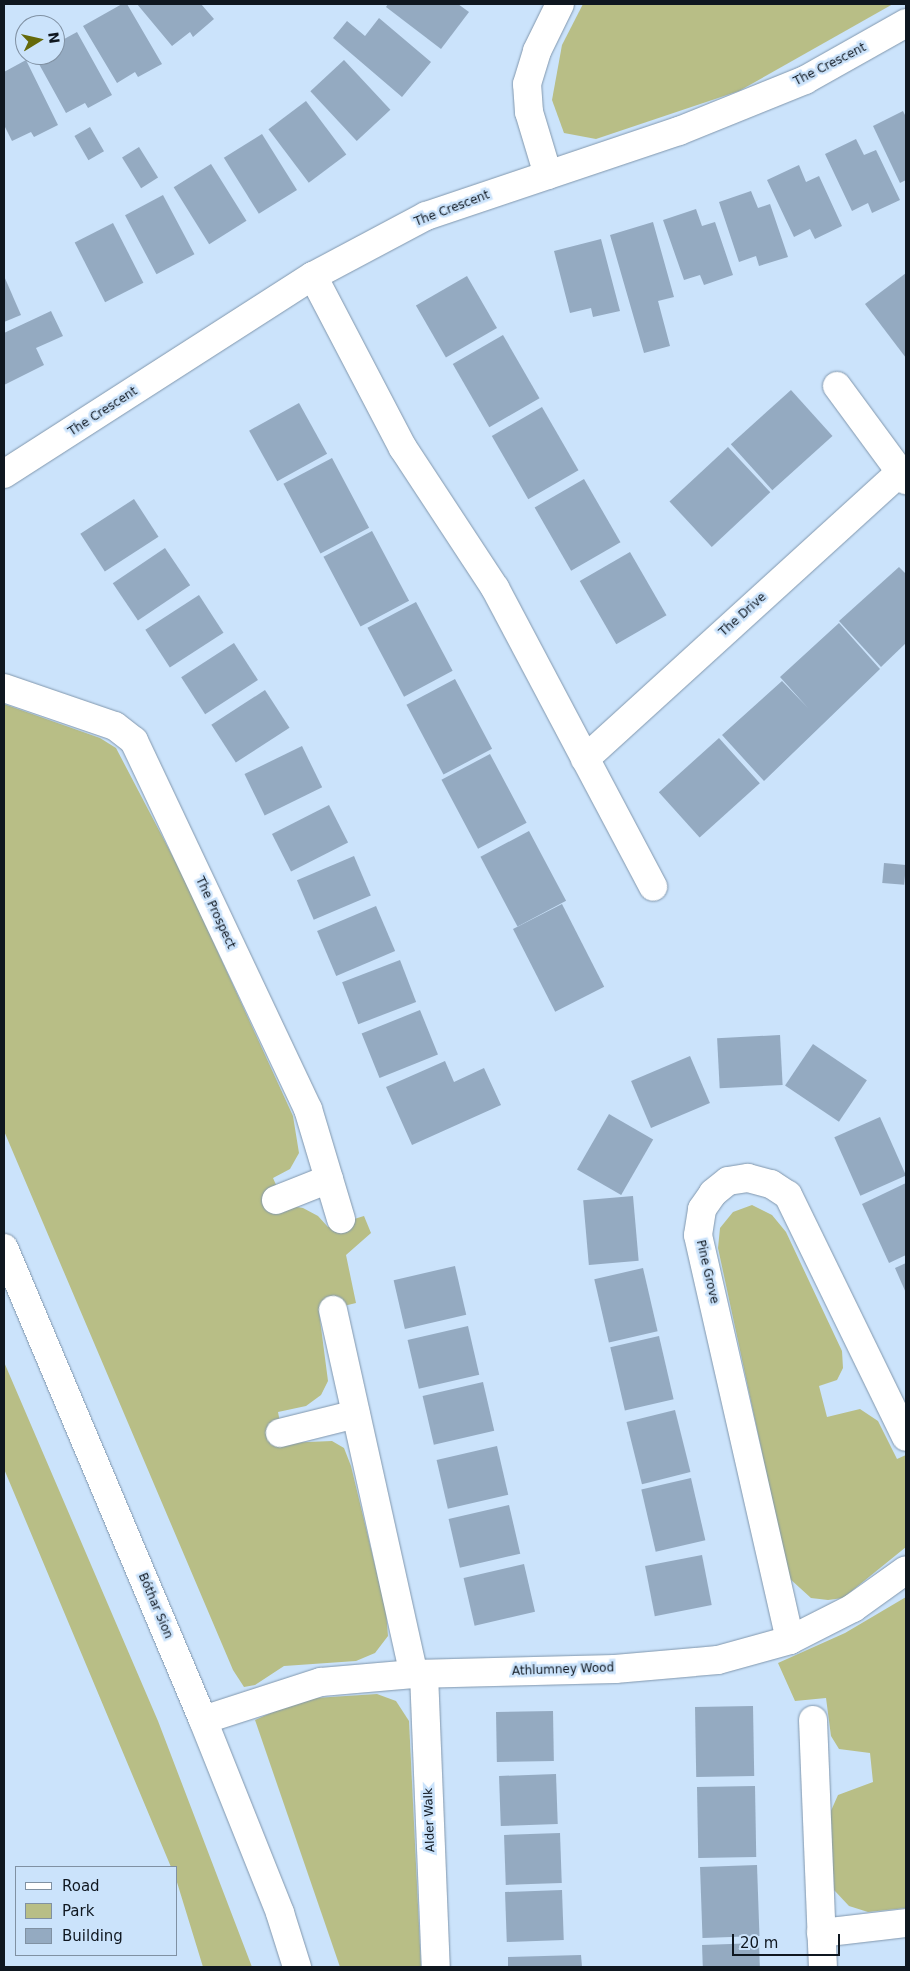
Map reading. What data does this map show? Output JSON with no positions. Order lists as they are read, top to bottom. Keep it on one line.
{"streets":{"street":["The Crescent","The Drive","The Prospect","Pine Grove","Bóthar Sion","Athlumney Wood","Alder Walk"]},"crossings":[["Pine Grove","Athlumney Wood"],["Bóthar Sion","Athlumney Wood"],["Athlumney Wood","Alder Walk"]],"legend":["Road","Park","Building"],"scale_bar":"20 m","north":"right"}
